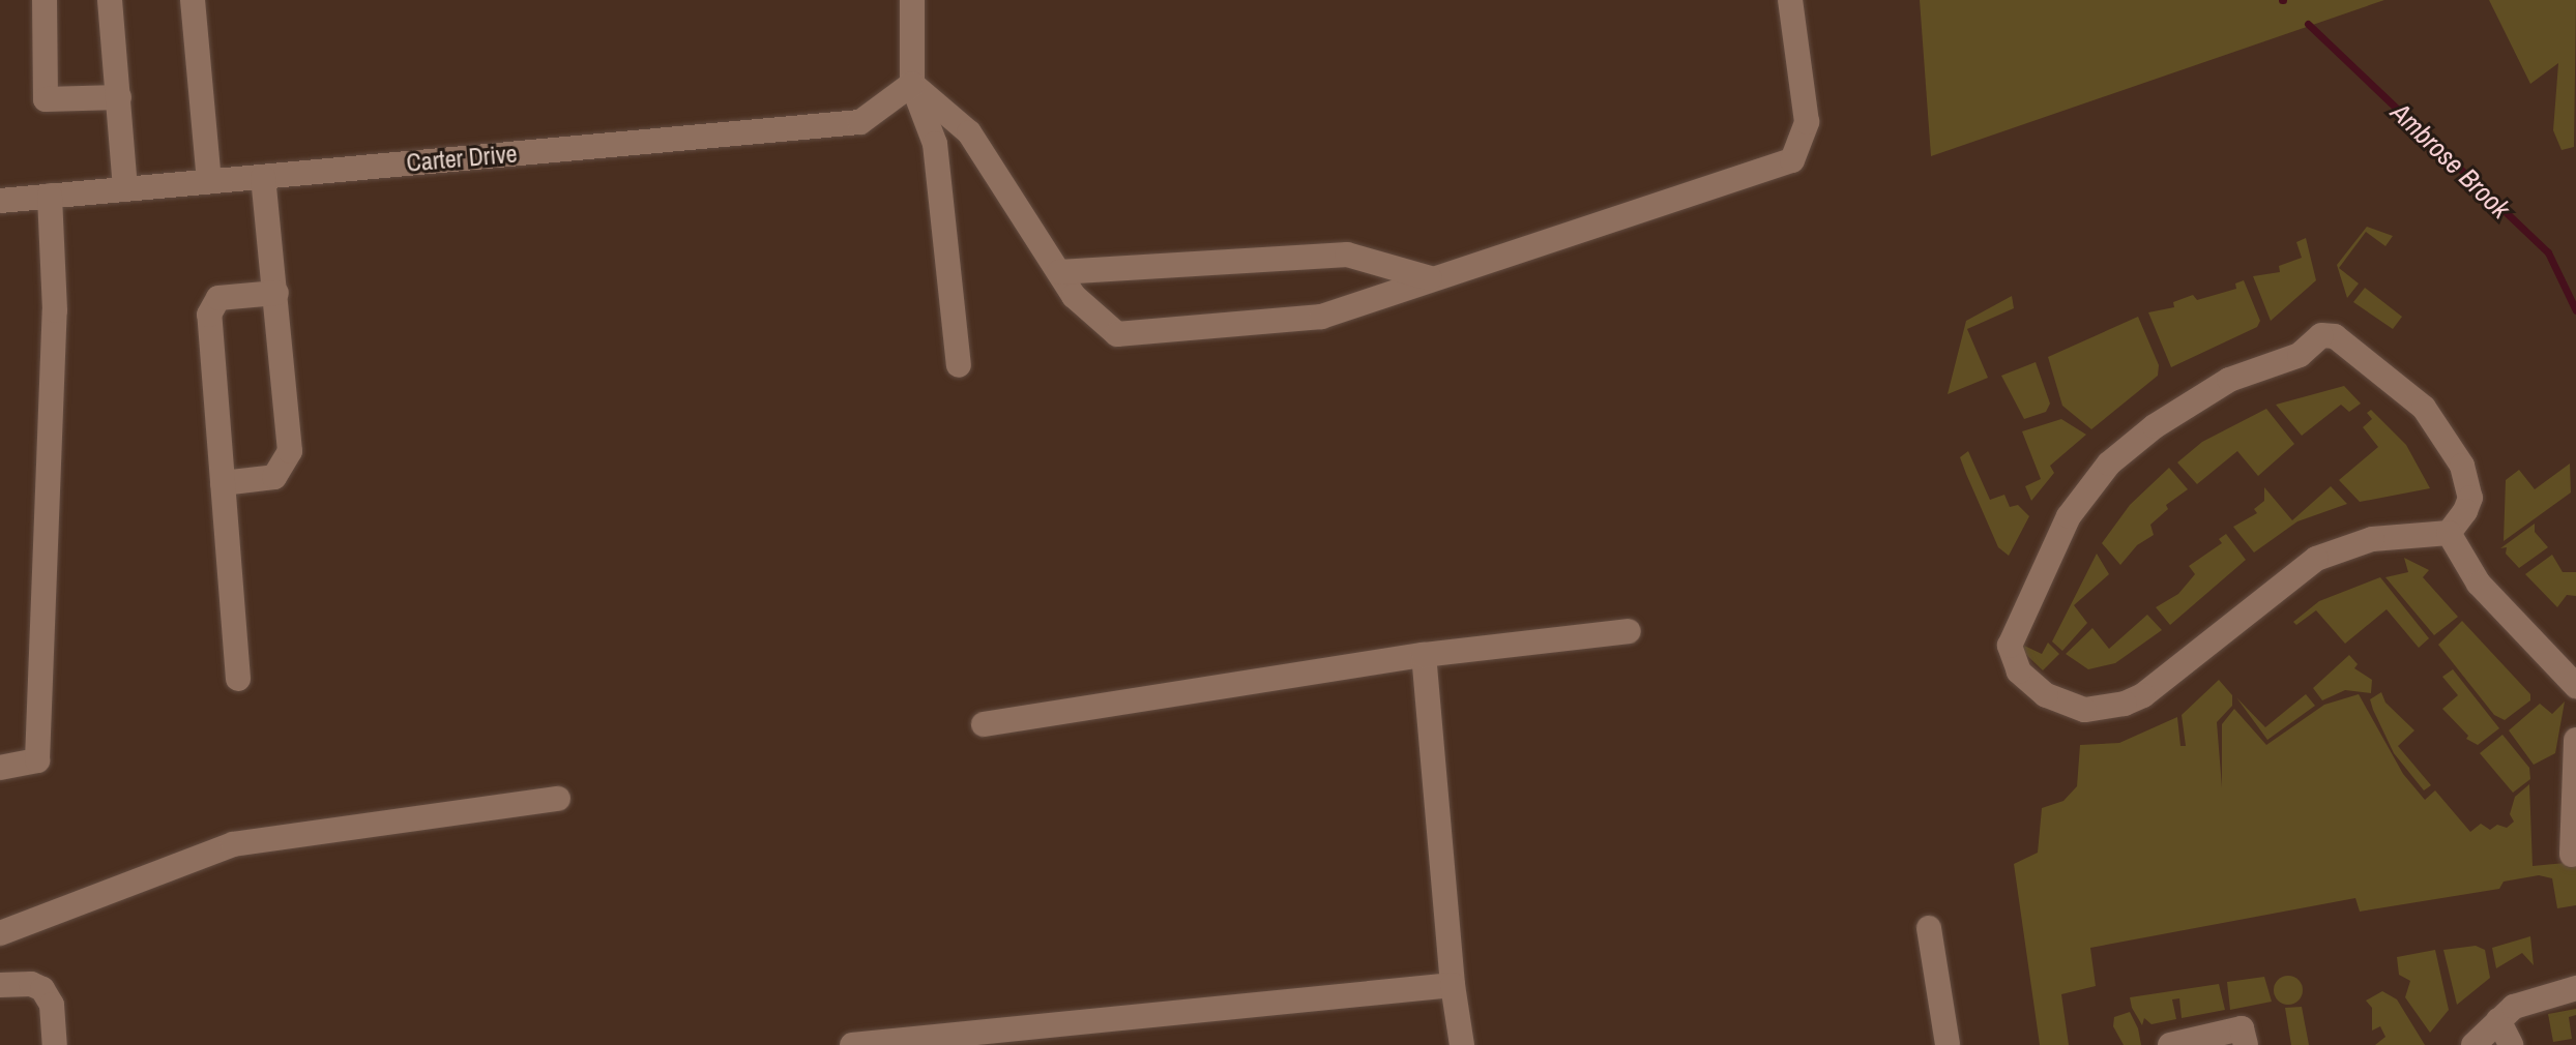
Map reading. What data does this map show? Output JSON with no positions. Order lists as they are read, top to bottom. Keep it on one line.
{"streets":{"street":["Carter Drive"]},"water":["Ambrose Brook"]}
